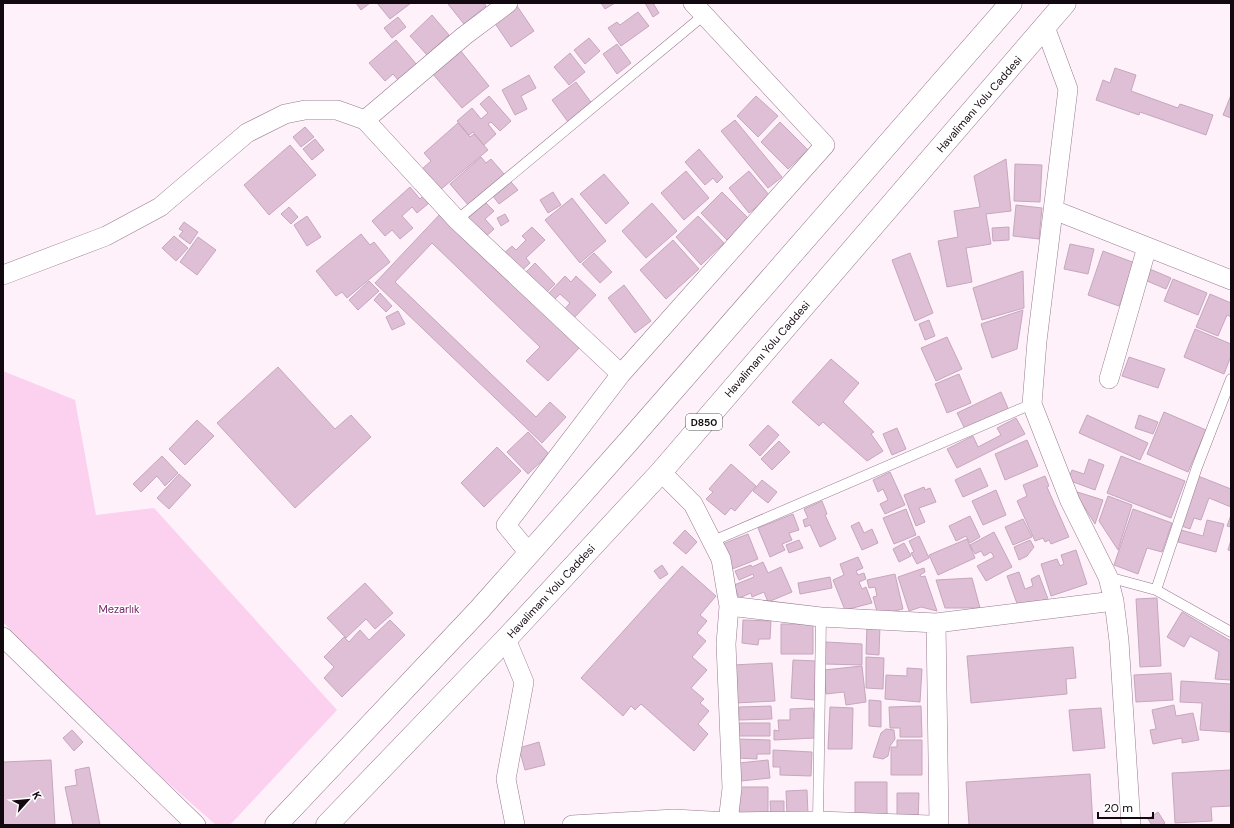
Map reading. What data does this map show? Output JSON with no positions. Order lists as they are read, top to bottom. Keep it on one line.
{"streets":{"highway":["Havalimanı Yolu Caddesi","D850"]},"parks":["Mezarlık"],"scale_bar":"20 m","north":"top right"}
